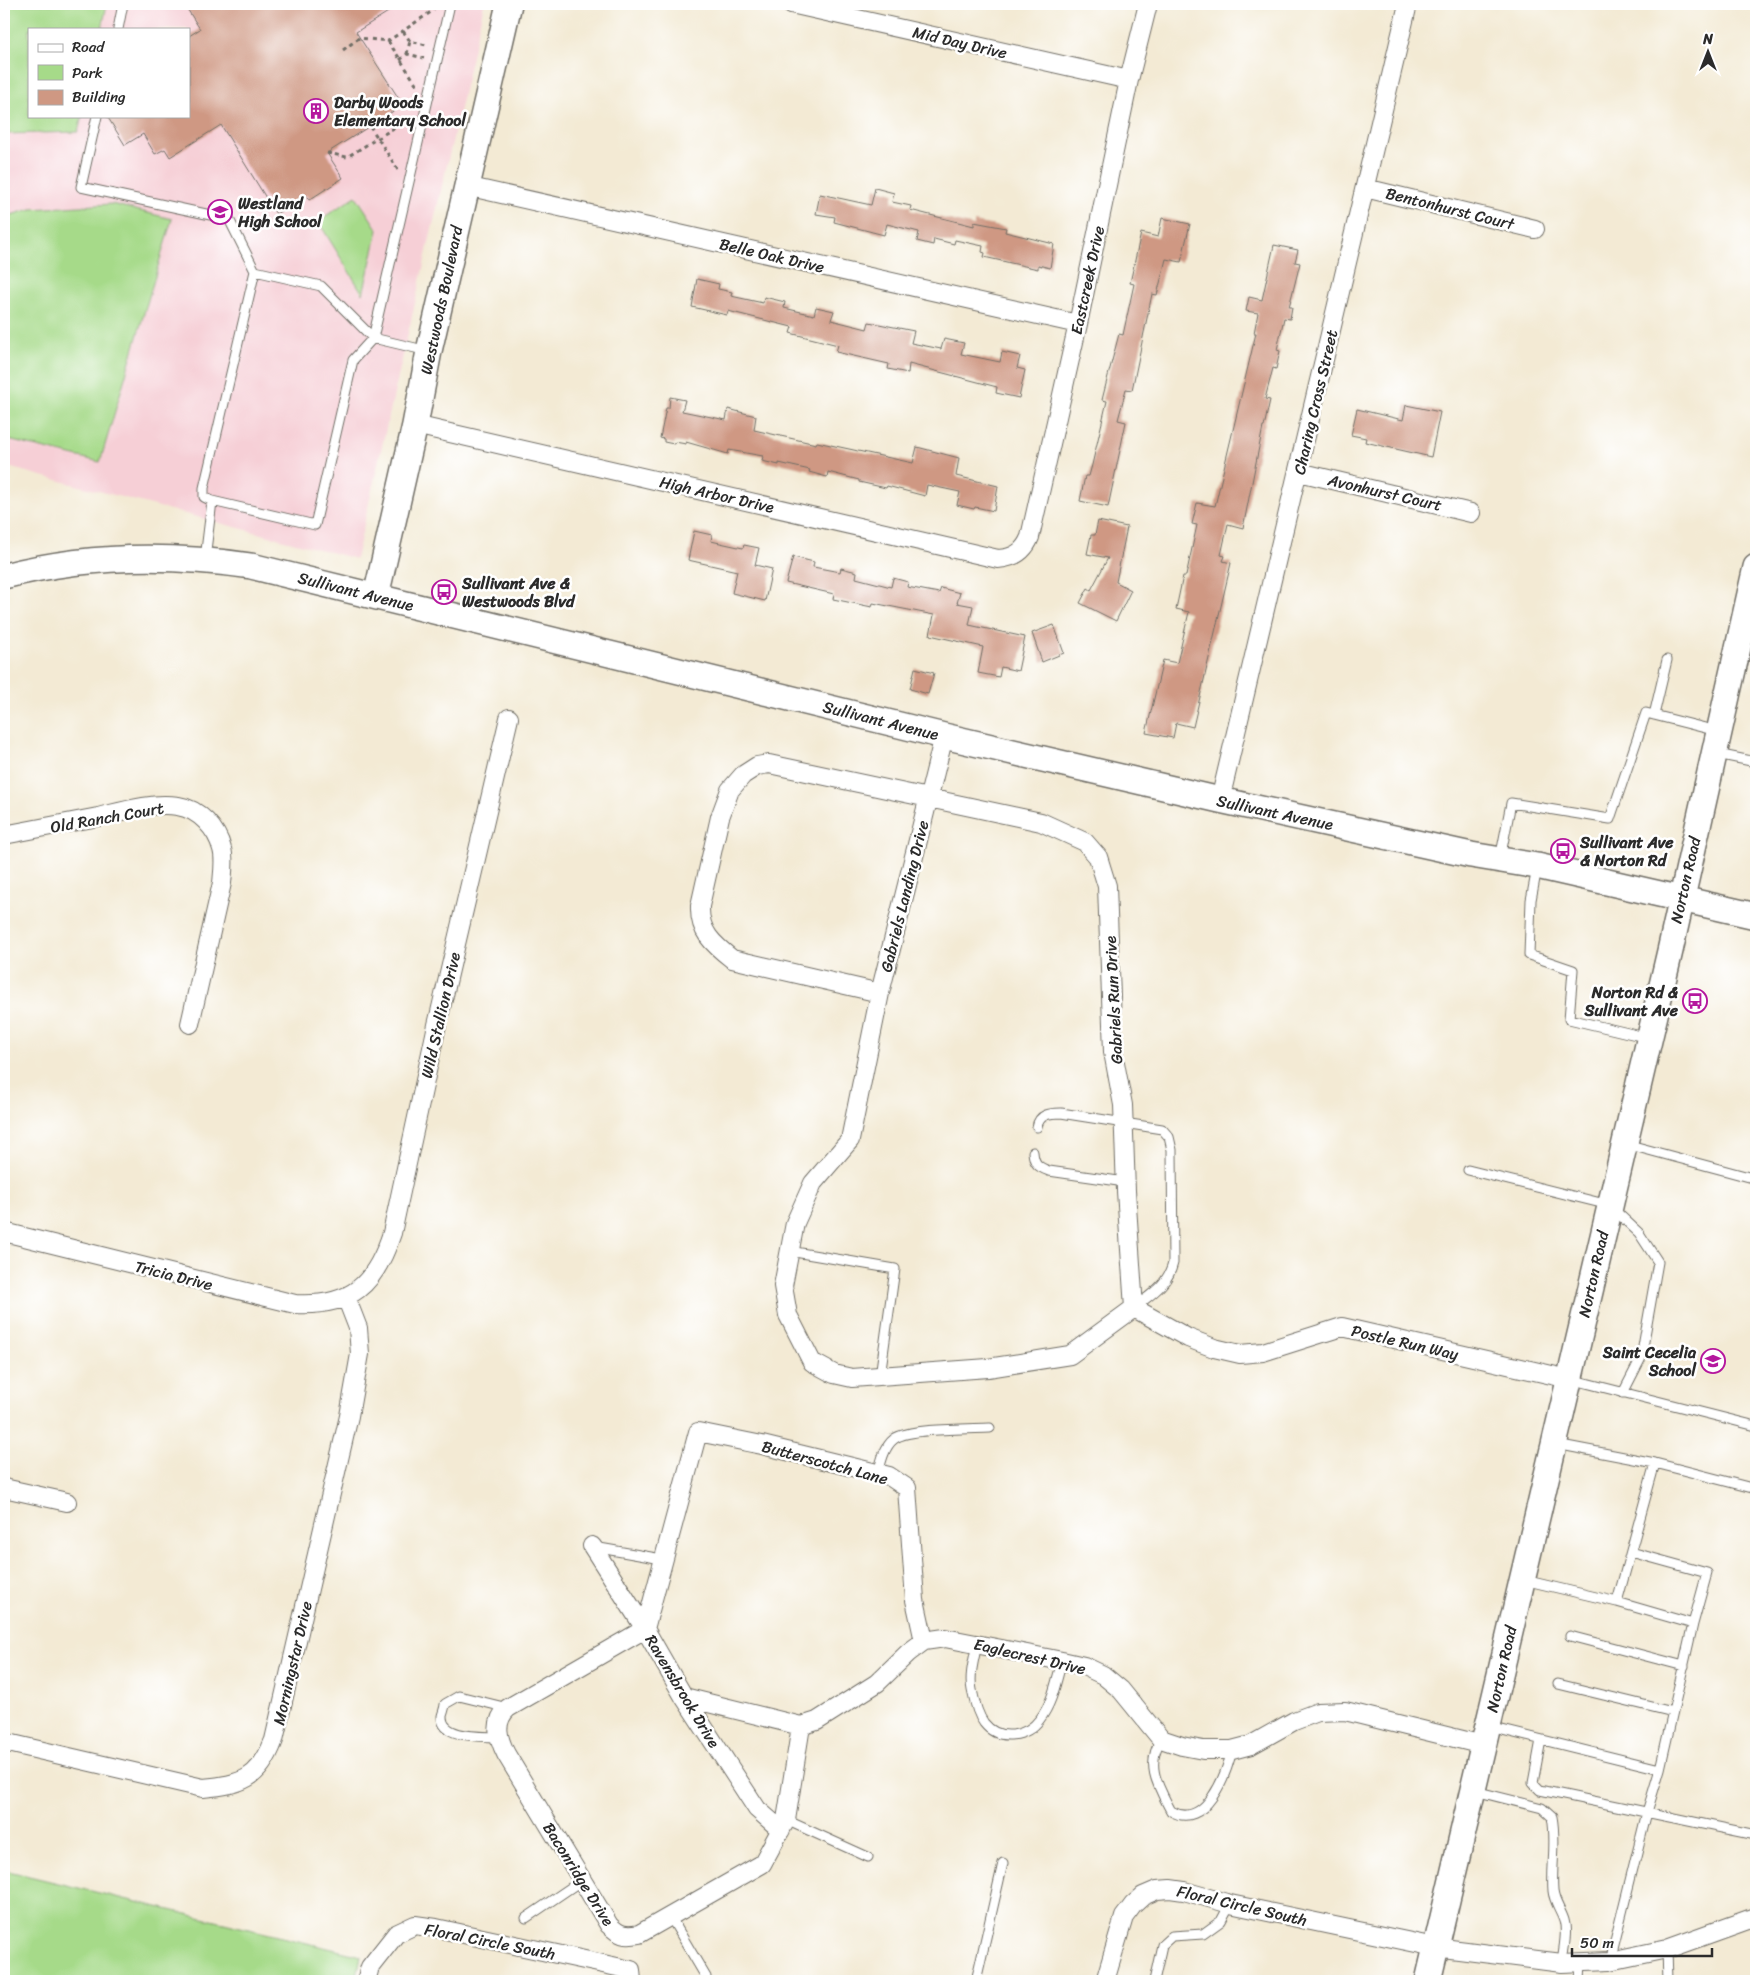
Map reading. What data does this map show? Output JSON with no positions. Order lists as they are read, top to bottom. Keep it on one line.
{"streets":{"street":["Mid Day Drive","Bentonhurst Court","Belle Oak Drive","Eastcreek Drive","Westwoods Boulevard","Charing Cross Street","Avonhurst Court","High Arbor Drive","Sullivant Avenue","Old Ranch Court","Norton Road","Gabriels Landing Drive","Gabriels Run Drive","Wild Stallion Drive","Tricia Drive","Postle Run Way","Butterscotch Lane","Eaglecrest Drive","Morningstar Drive","Ravensbrook Drive","Baconridge Drive","Floral Circle South"]},"crossings":[["Mid Day Drive","Eastcreek Drive"],["Bentonhurst Court","Charing Cross Street"],["Belle Oak Drive","Eastcreek Drive"],["Belle Oak Drive","Westwoods Boulevard"],["Eastcreek Drive","High Arbor Drive"],["Westwoods Boulevard","High Arbor Drive"],["Westwoods Boulevard","Sullivant Avenue"],["Charing Cross Street","Avonhurst Court"],["Charing Cross Street","Sullivant Avenue"],["Sullivant Avenue","Norton Road"],["Sullivant Avenue","Gabriels Landing Drive"],["Norton Road","Postle Run Way"],["Norton Road","Floral Circle South"],["Gabriels Landing Drive","Gabriels Run Drive"],["Gabriels Run Drive","Postle Run Way"],["Wild Stallion Drive","Tricia Drive"],["Wild Stallion Drive","Morningstar Drive"],["Tricia Drive","Morningstar Drive"],["Butterscotch Lane","Eaglecrest Drive"],["Butterscotch Lane","Ravensbrook Drive"],["Ravensbrook Drive","Baconridge Drive"]],"places":{"building":["Darby Woods Elementary School"],"school or university":["Westland High School","Saint Cecelia School"],"bus stop":["Sullivant Ave & Westwoods Blvd","Sullivant Ave & Norton Rd","Norton Rd & Sullivant Ave"]},"legend":["Road","Park","Building"],"scale_bar":"50 m","north":"top"}
